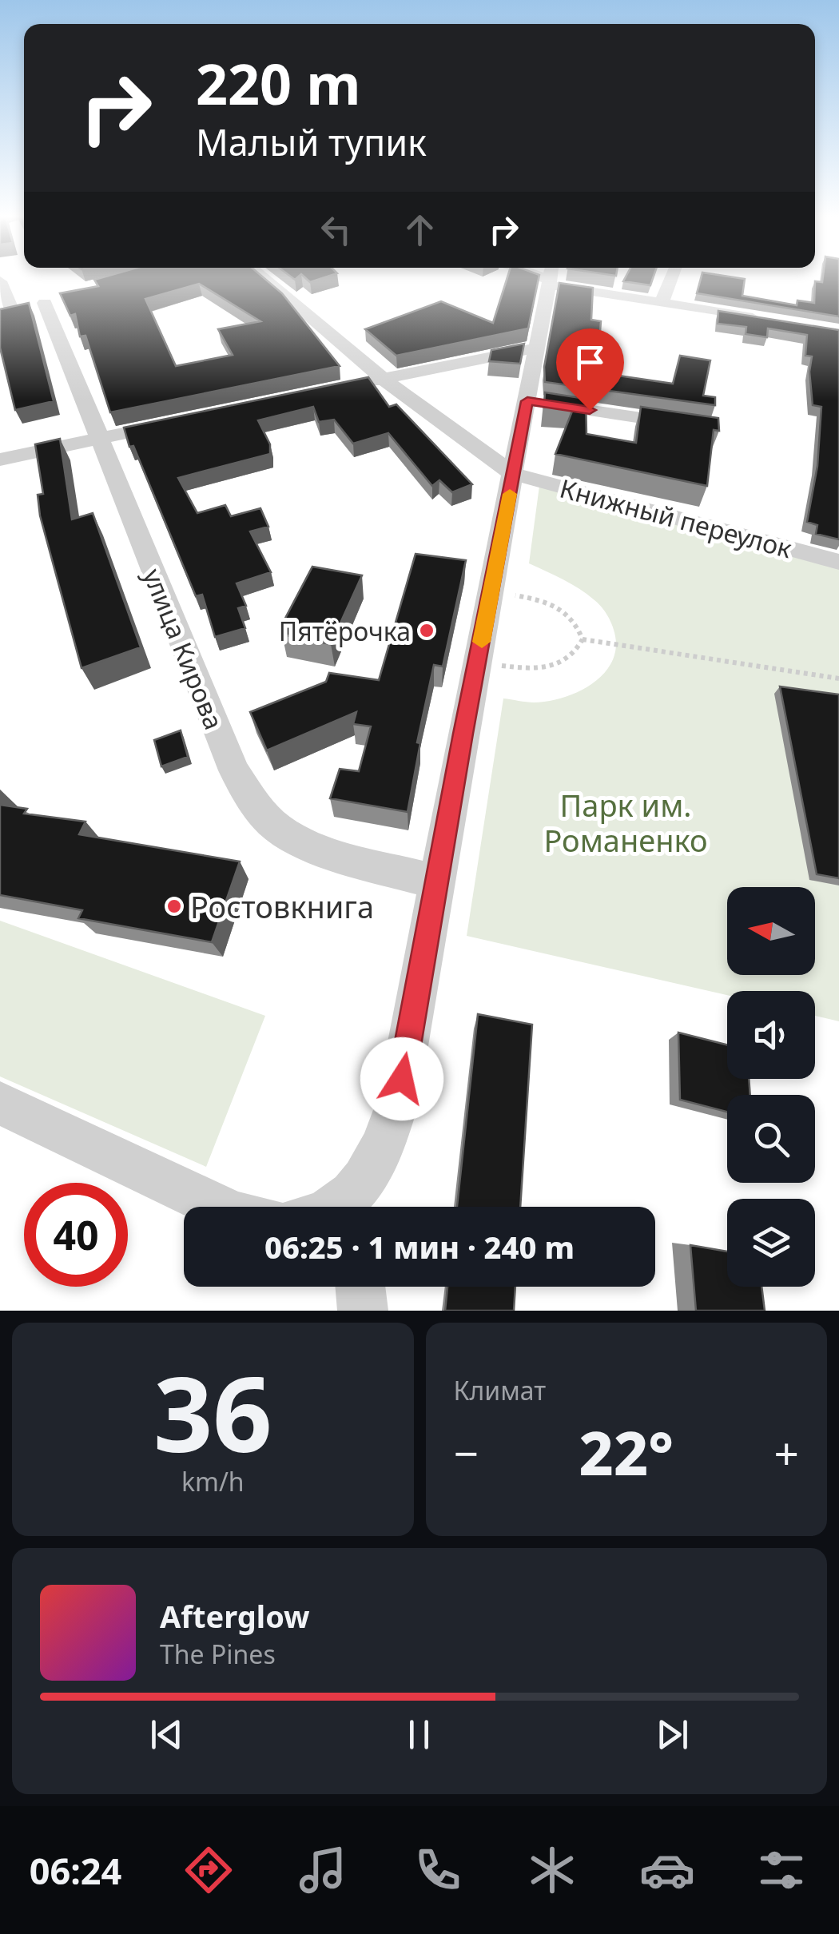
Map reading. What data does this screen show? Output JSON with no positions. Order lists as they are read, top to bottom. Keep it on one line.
{"streets":{"street":["Книжный переулок","улица Кирова"]},"parks":["Парк им. Романенко"],"places":["Пятёрочка","Ростовкнига"],"north":"left","page":{"turn":["220 m","Малый тупик"],"limit":"40","trip":"06:25 · 1 мин · 240 m","tile":[["36","km/h"],"Климат"],"heat":["−","22°","+"],"song":["Afterglow","The Pines"],"tabs":"06:24"}}
